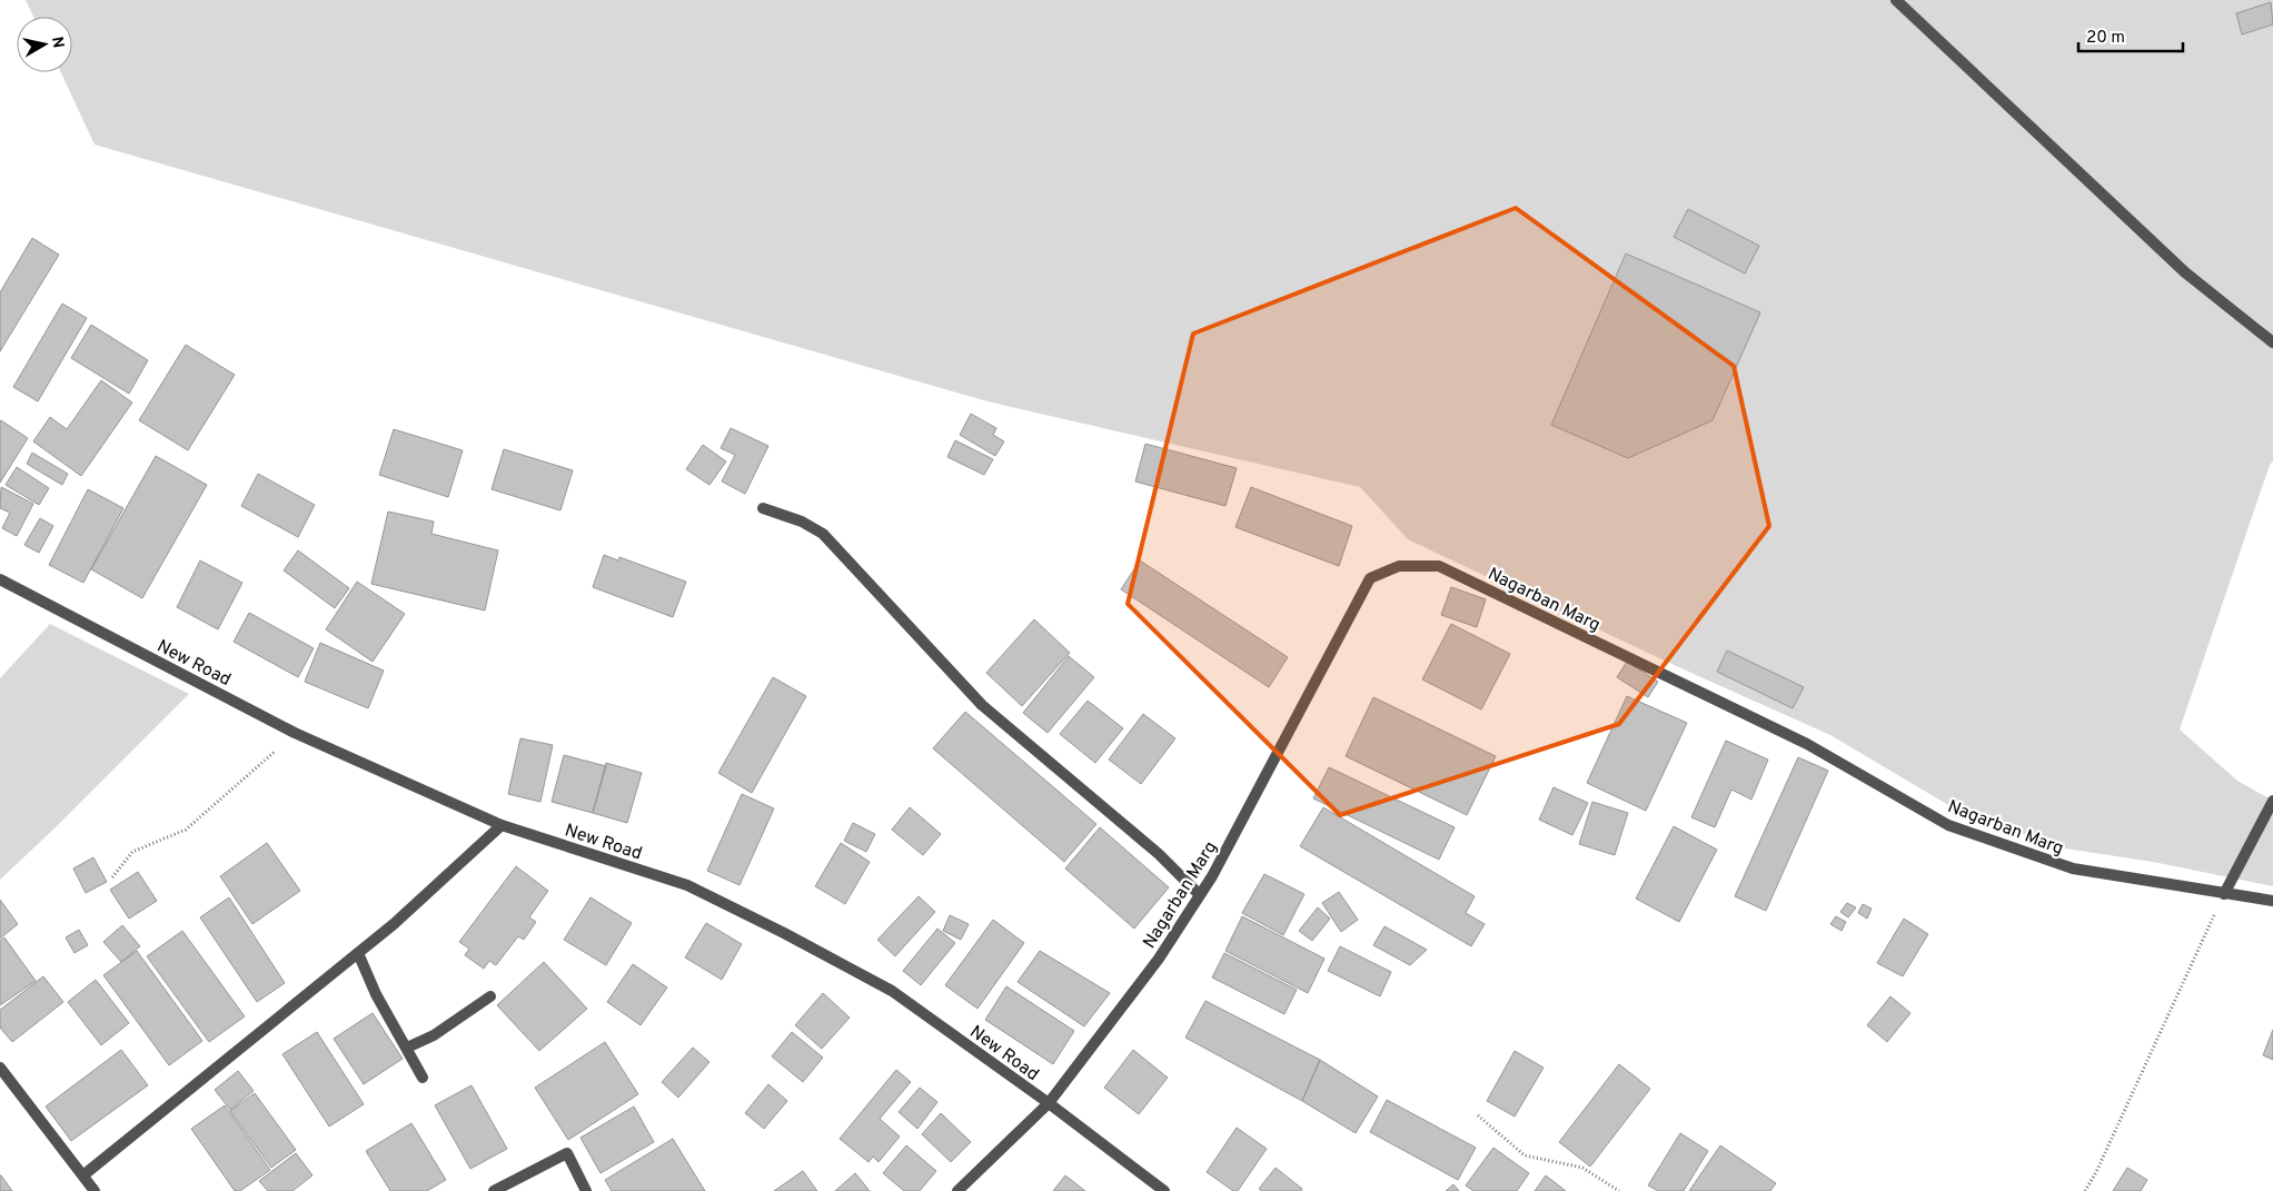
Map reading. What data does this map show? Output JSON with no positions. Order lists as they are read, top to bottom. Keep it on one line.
{"streets":{"street":["Nagarban Marg","New Road"]},"crossings":[["Nagarban Marg","New Road"]],"scale_bar":"20 m","north":"right"}
